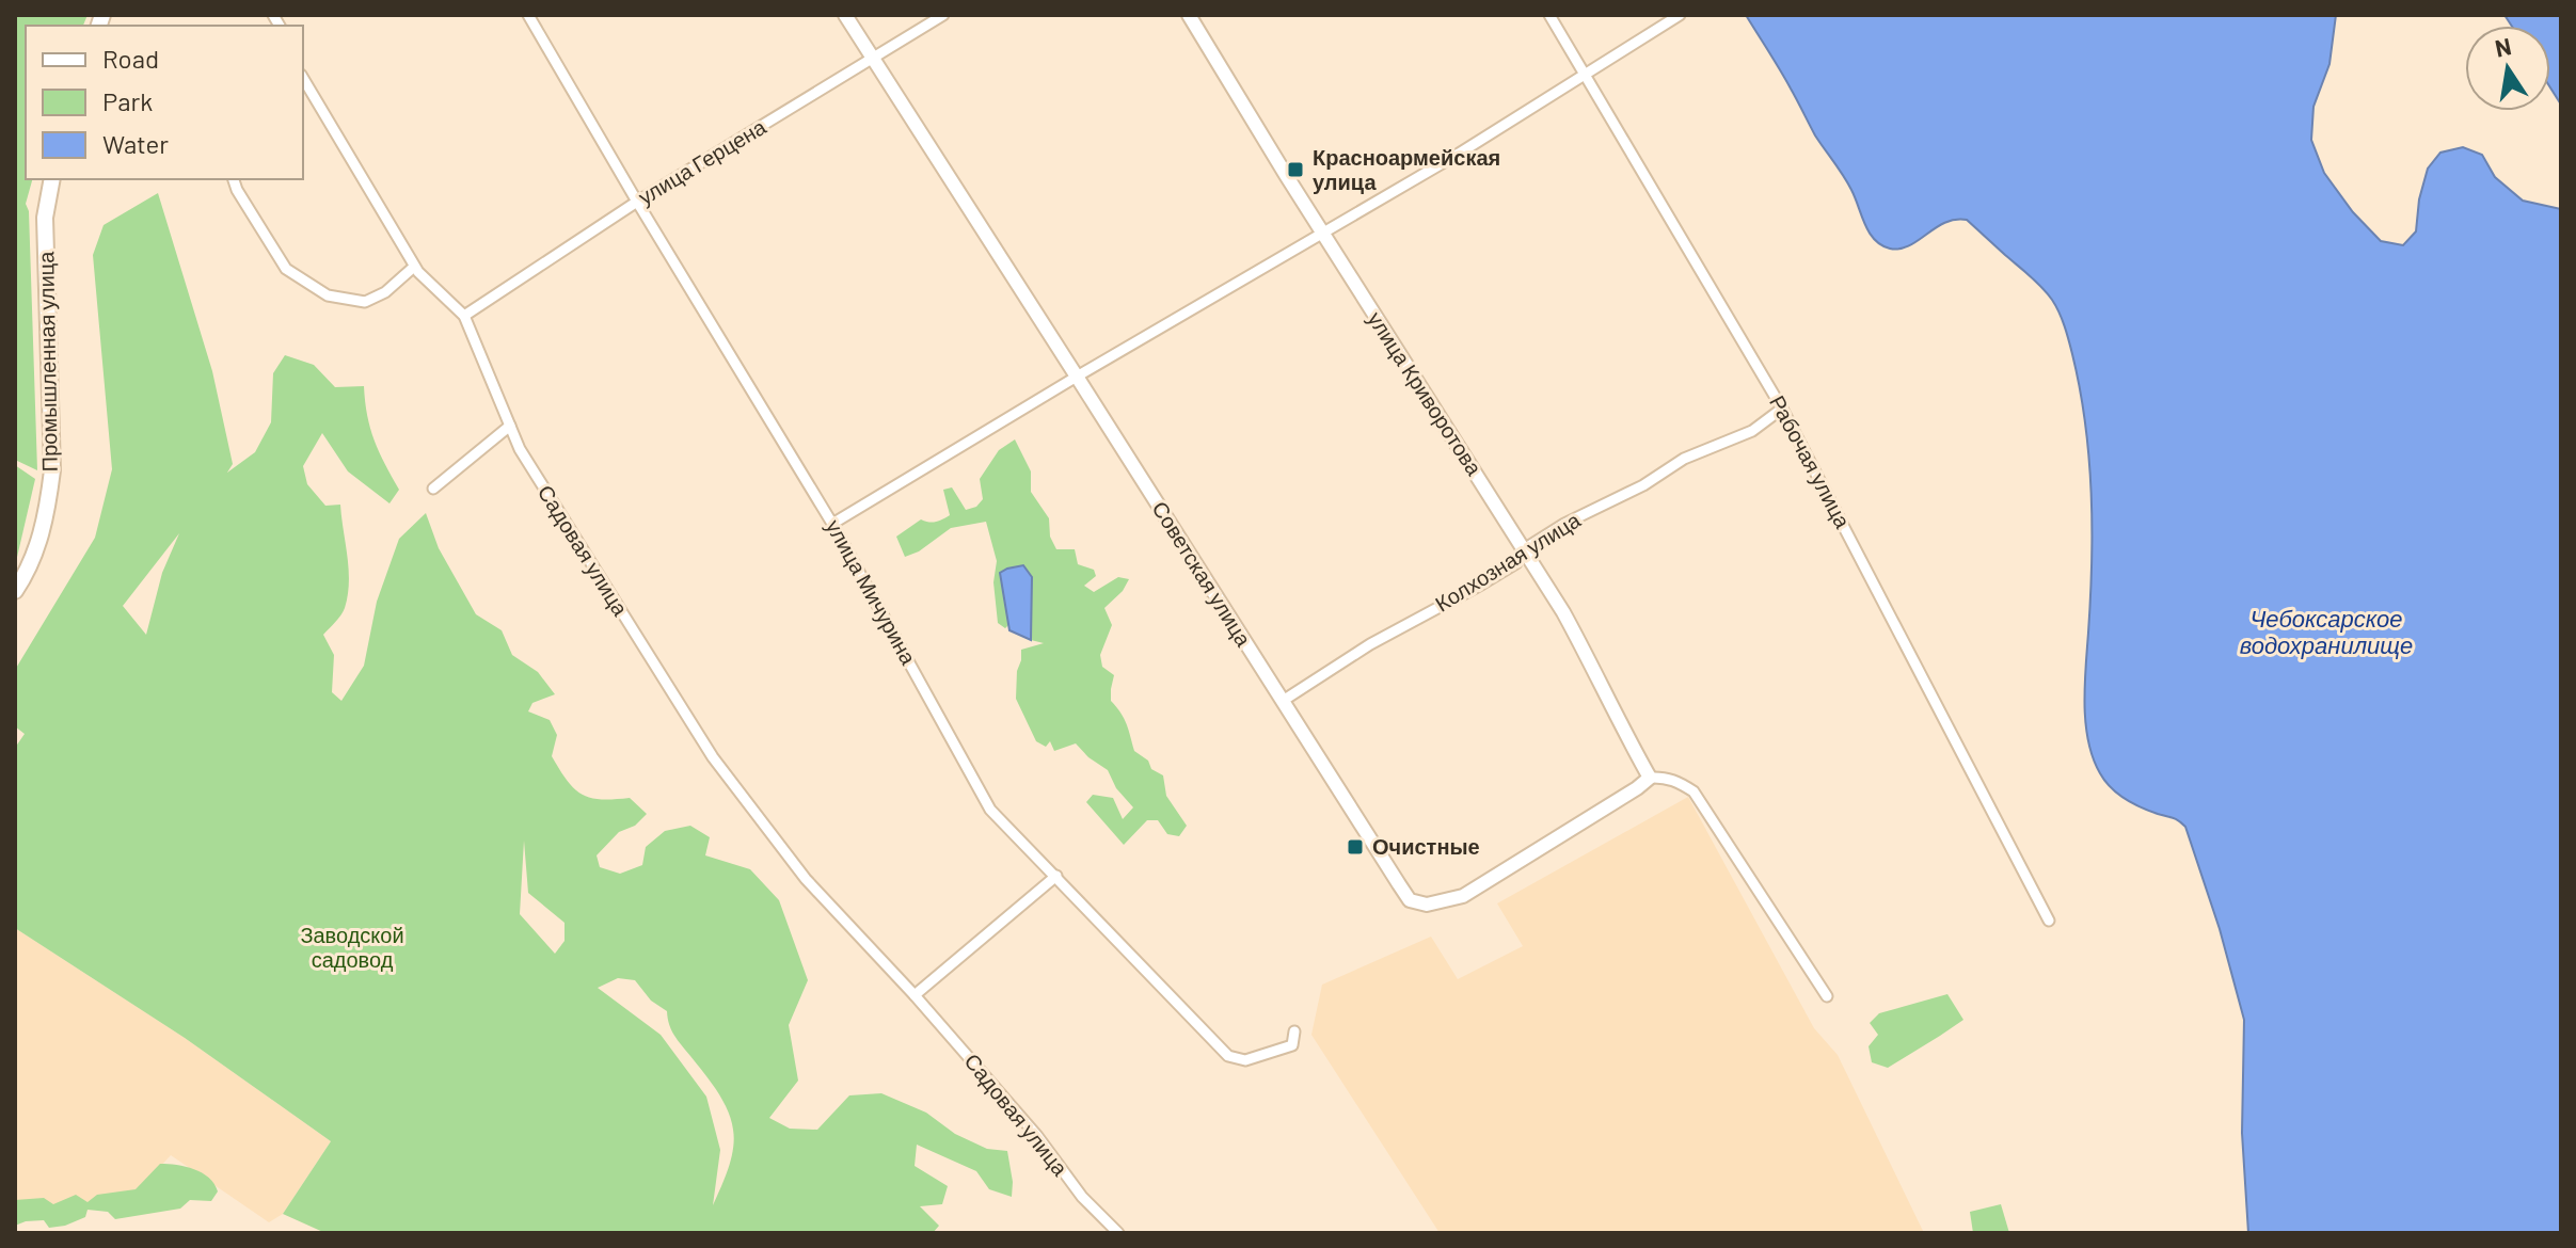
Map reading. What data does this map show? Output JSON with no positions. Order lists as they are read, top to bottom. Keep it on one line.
{"streets":{"main road":["Промышленная улица"],"street":["улица Герцена","улица Криворотова","Рабочая улица","Садовая улица","Колхозная улица","Советская улица","улица Мичурина"]},"crossings":[["улица Герцена","Садовая улица"],["улица Герцена","Советская улица"],["улица Герцена","улица Мичурина"],["улица Криворотова","Колхозная улица"],["улица Криворотова","Советская улица"],["Рабочая улица","Колхозная улица"],["Колхозная улица","Советская улица"]],"water":["Чебоксарское водохранилище"],"parks":["Заводской садовод"],"places":{"transit":["Красноармейская улица","Очистные"]},"legend":["Road","Park","Water"],"north":"top"}
